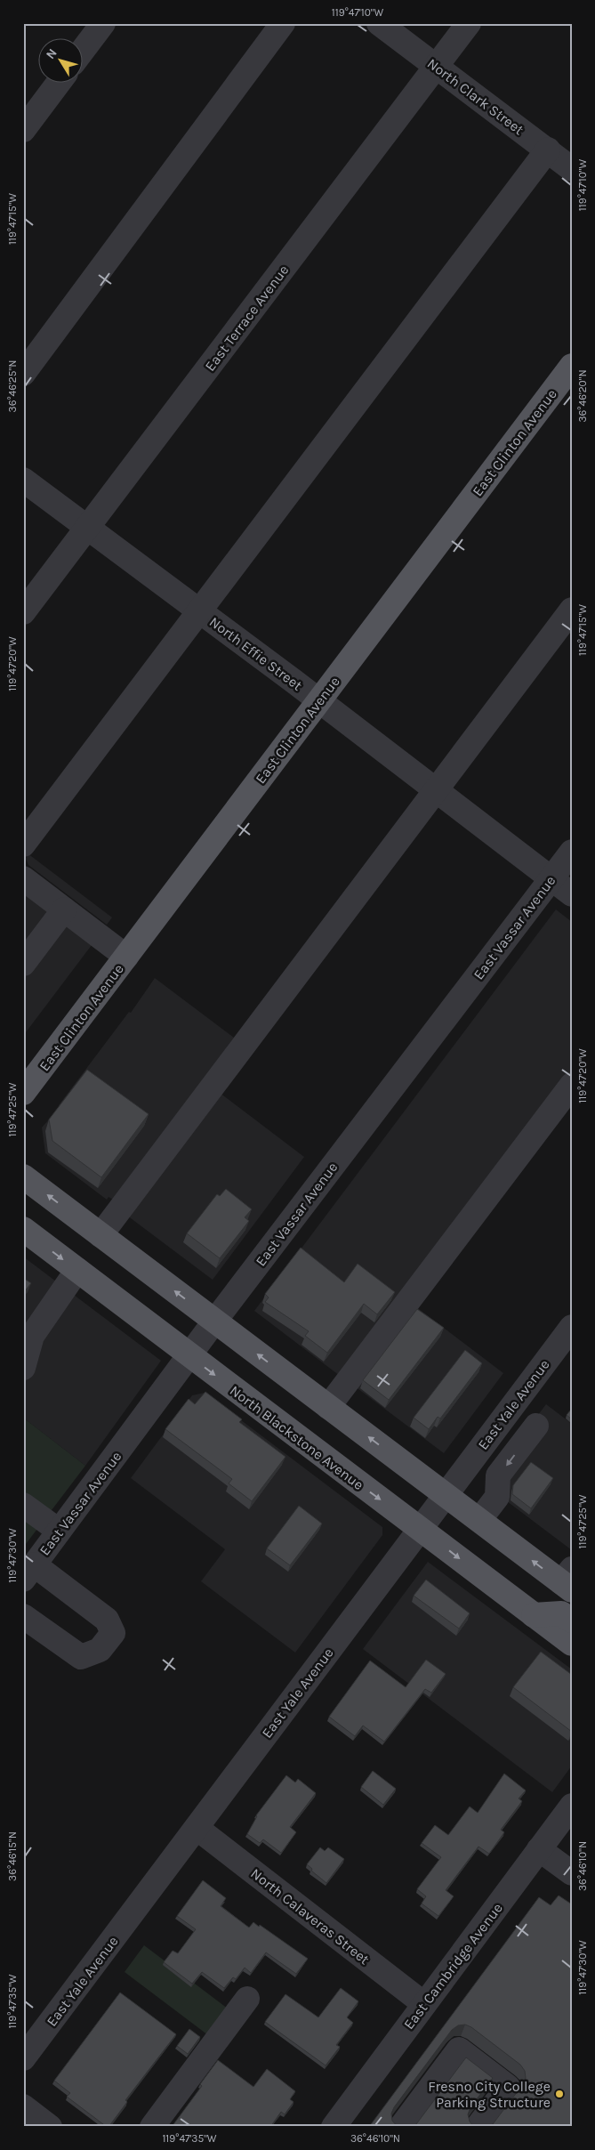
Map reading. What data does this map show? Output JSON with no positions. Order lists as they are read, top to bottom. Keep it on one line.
{"streets":{"main road":["East Clinton Avenue","North Blackstone Avenue"],"street":["North Clark Street","East Terrace Avenue","North Effie Street","East Vassar Avenue","East Yale Avenue","North Calaveras Street","East Cambridge Avenue"]},"crossings":[["North Clark Street","East Terrace Avenue"],["East Terrace Avenue","North Effie Street"],["East Clinton Avenue","North Effie Street"],["North Effie Street","East Vassar Avenue"],["East Vassar Avenue","North Blackstone Avenue"],["East Yale Avenue","North Blackstone Avenue"],["East Yale Avenue","North Calaveras Street"],["North Calaveras Street","East Cambridge Avenue"]],"places":["Fresno City College Parking Structure"],"north":"top left","coordinates":["119°47'10\"W","119°47'15\"W","36°46'25\"N","36°46'20\"N","119°47'20\"W","119°47'25\"W","119°47'30\"W","36°46'15\"N","36°46'10\"N","119°47'35\"W"]}
